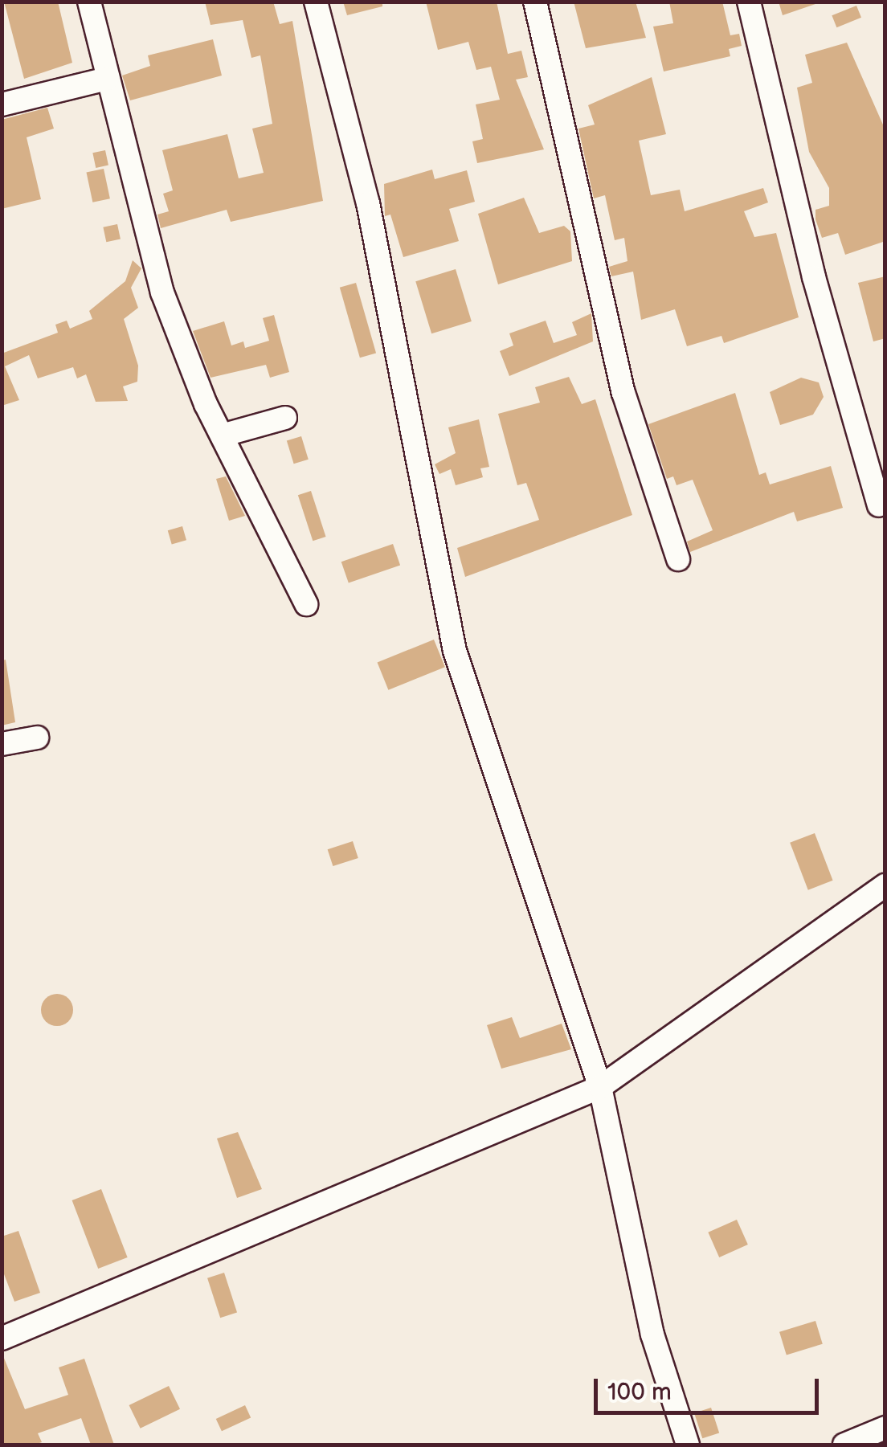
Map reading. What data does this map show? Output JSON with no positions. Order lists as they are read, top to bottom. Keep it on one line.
{"scale_bar":"100 m"}
